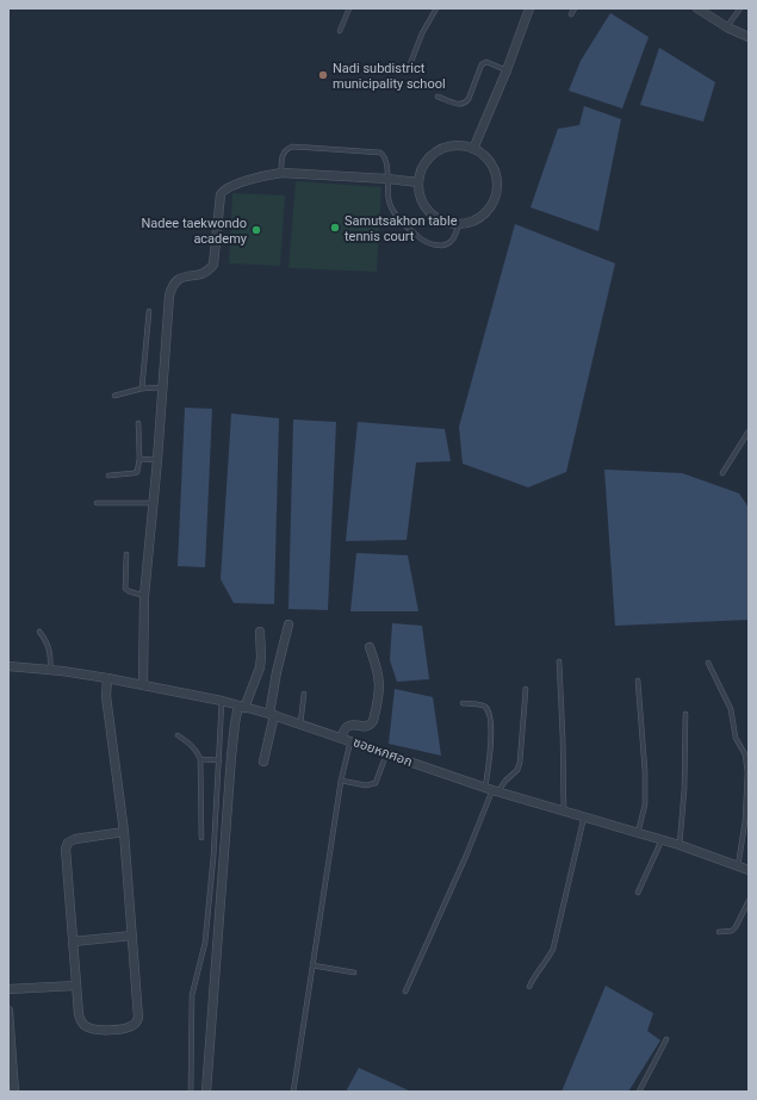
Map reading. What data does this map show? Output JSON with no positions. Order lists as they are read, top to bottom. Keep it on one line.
{"streets":{"street":["ซอยหกศอก"]},"places":["Nadi subdistrict municipality school","Samutsakhon table tennis court","Nadee taekwondo academy"]}
